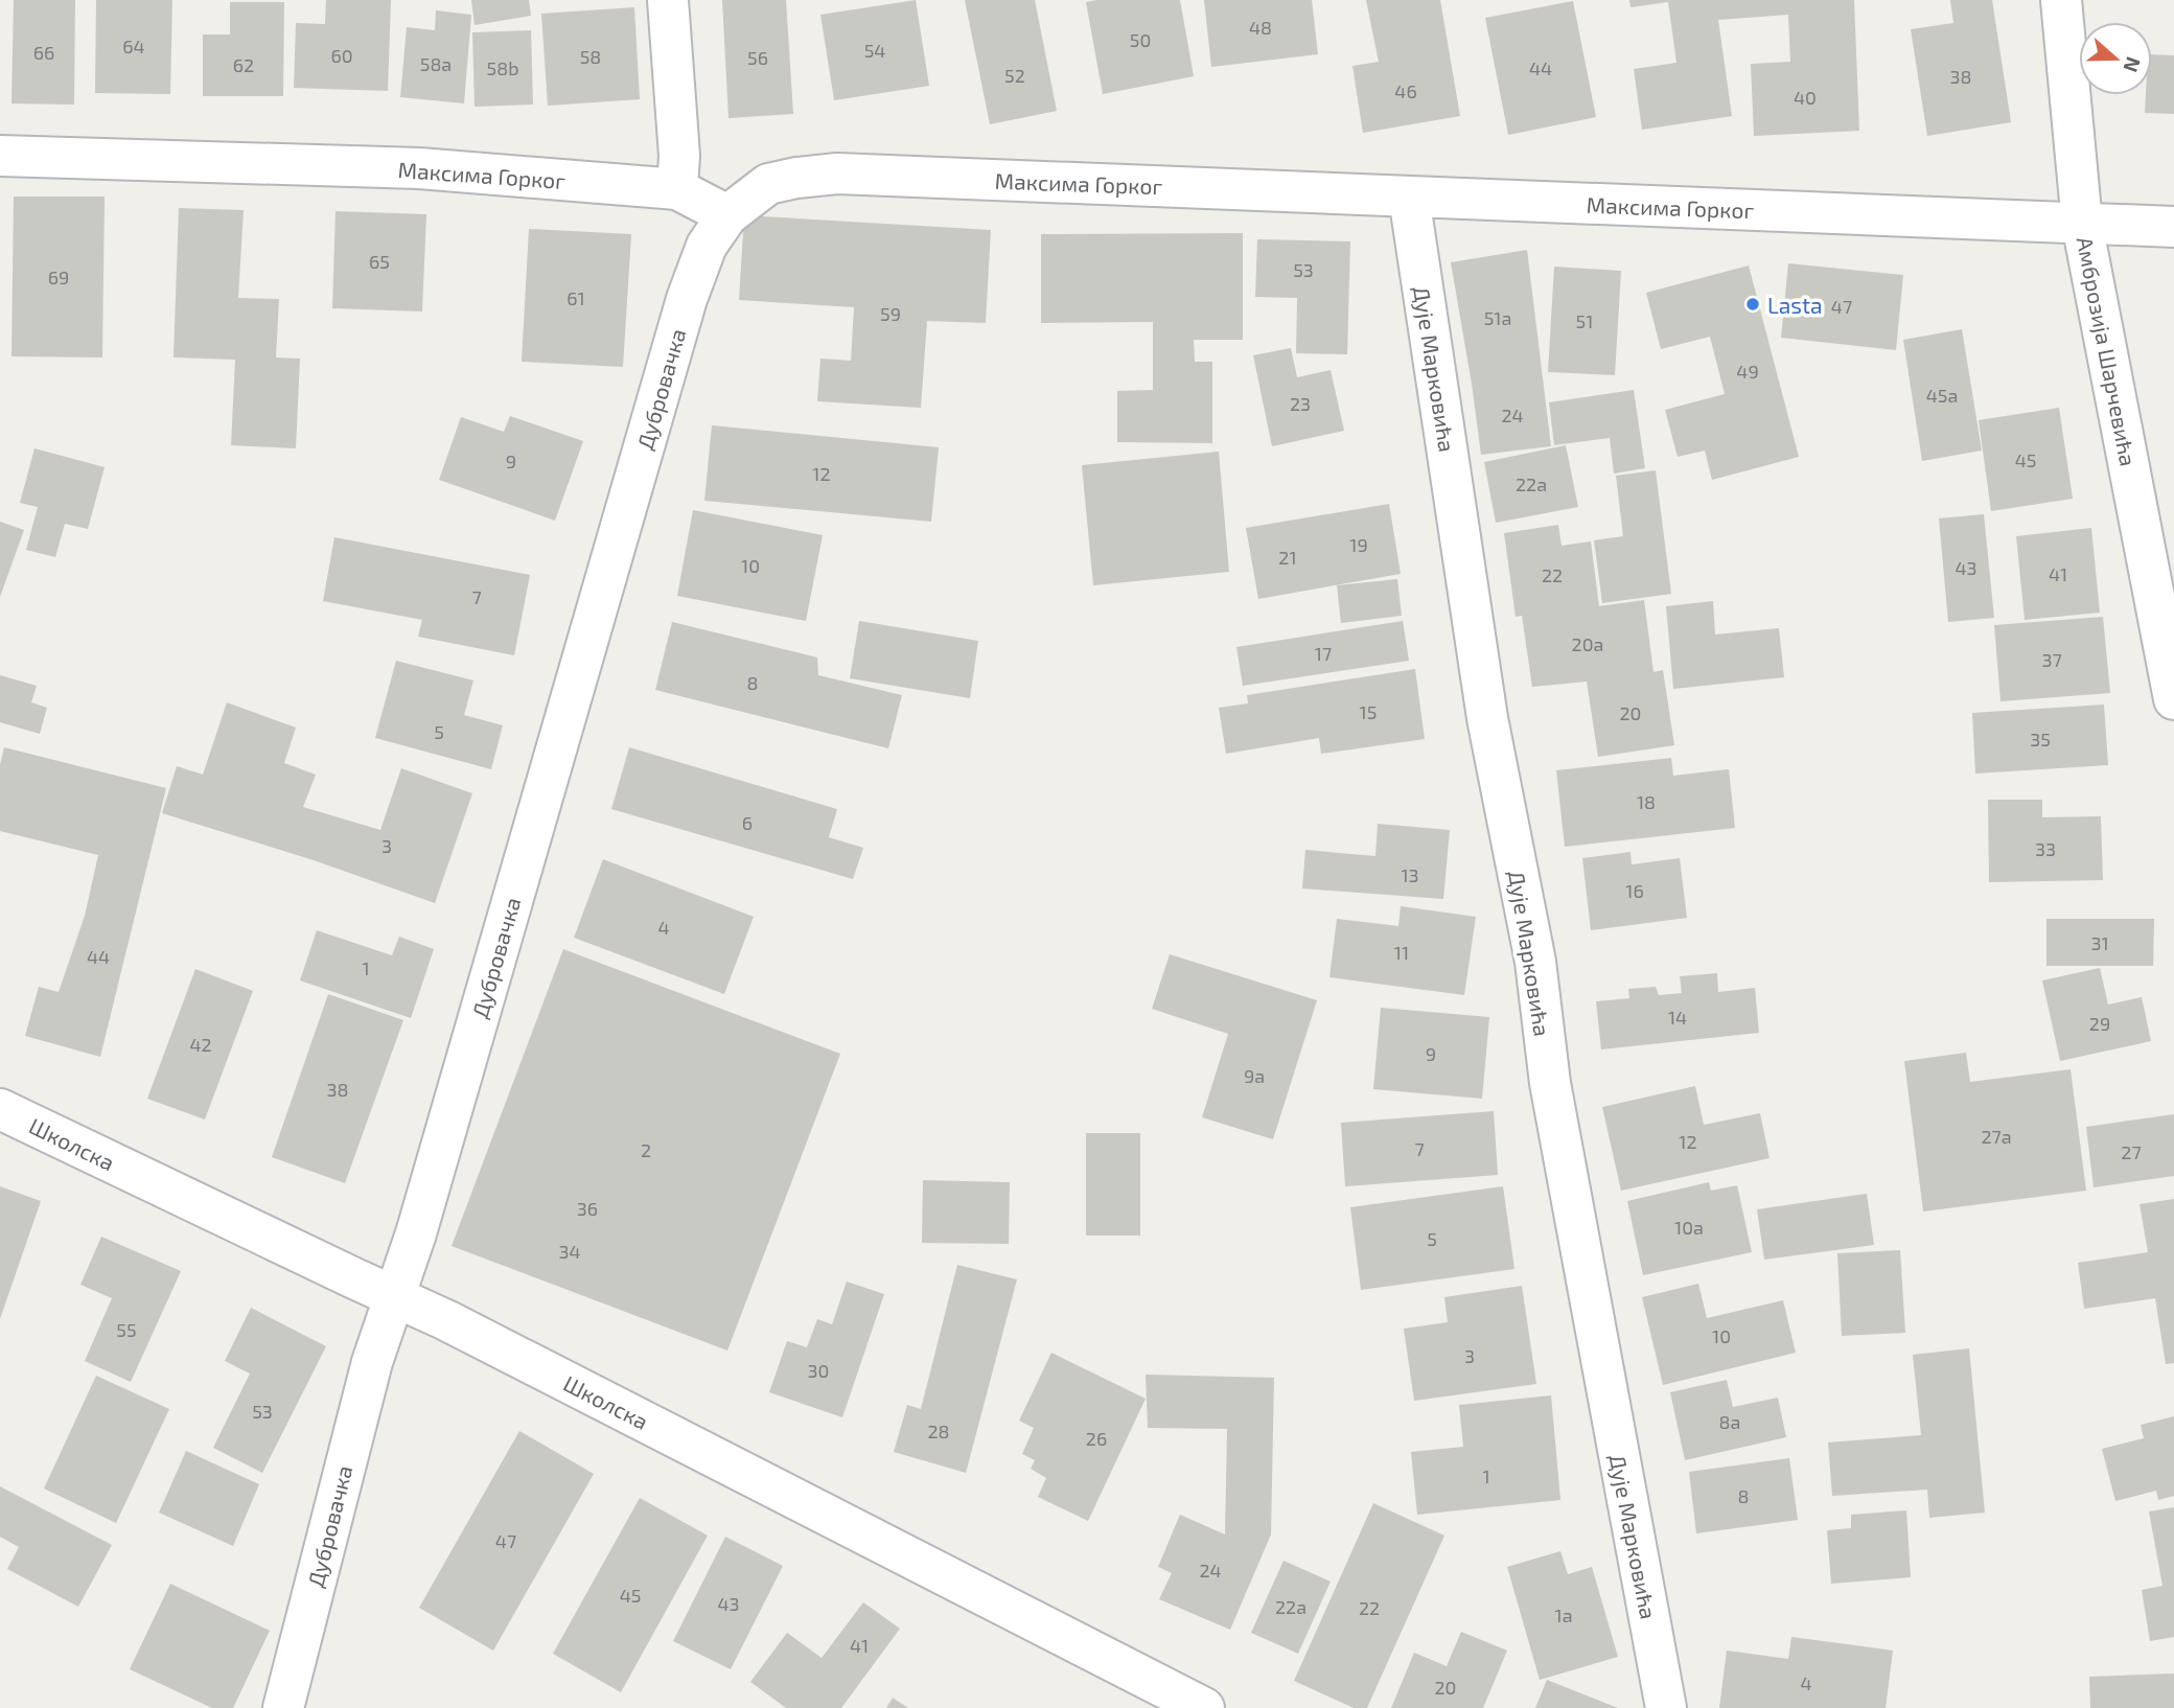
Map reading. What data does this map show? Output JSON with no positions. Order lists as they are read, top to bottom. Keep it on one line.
{"streets":{"street":["Максима Горког","Амброзија Шарчевића","Дује Марковића","Дубровачка","Школска"]},"crossings":[["Максима Горког","Амброзија Шарчевића"],["Максима Горког","Дује Марковића"],["Максима Горког","Дубровачка"],["Дубровачка","Школска"]],"places":["Lasta"],"house_numbers":["48","50","64","54","66","60","58","56","58a","62","58b","44","52","38","46","40","65","53","69","61","47","59","51a","51","49","45a","23","24","45","9","12","22a","19","21","10","43","41","22","7","20a","17","37","8","15","20","5","35","18","6","3","33","13","16","4","31","11","44","1","14","29","42","9","9a","38","27a","12","7","2","27","36","10a","5","34","55","10","3","30","53","8a","28","26","1","8","47","24","45","43","22a","22","1a","41","4","20"],"north":"right"}
